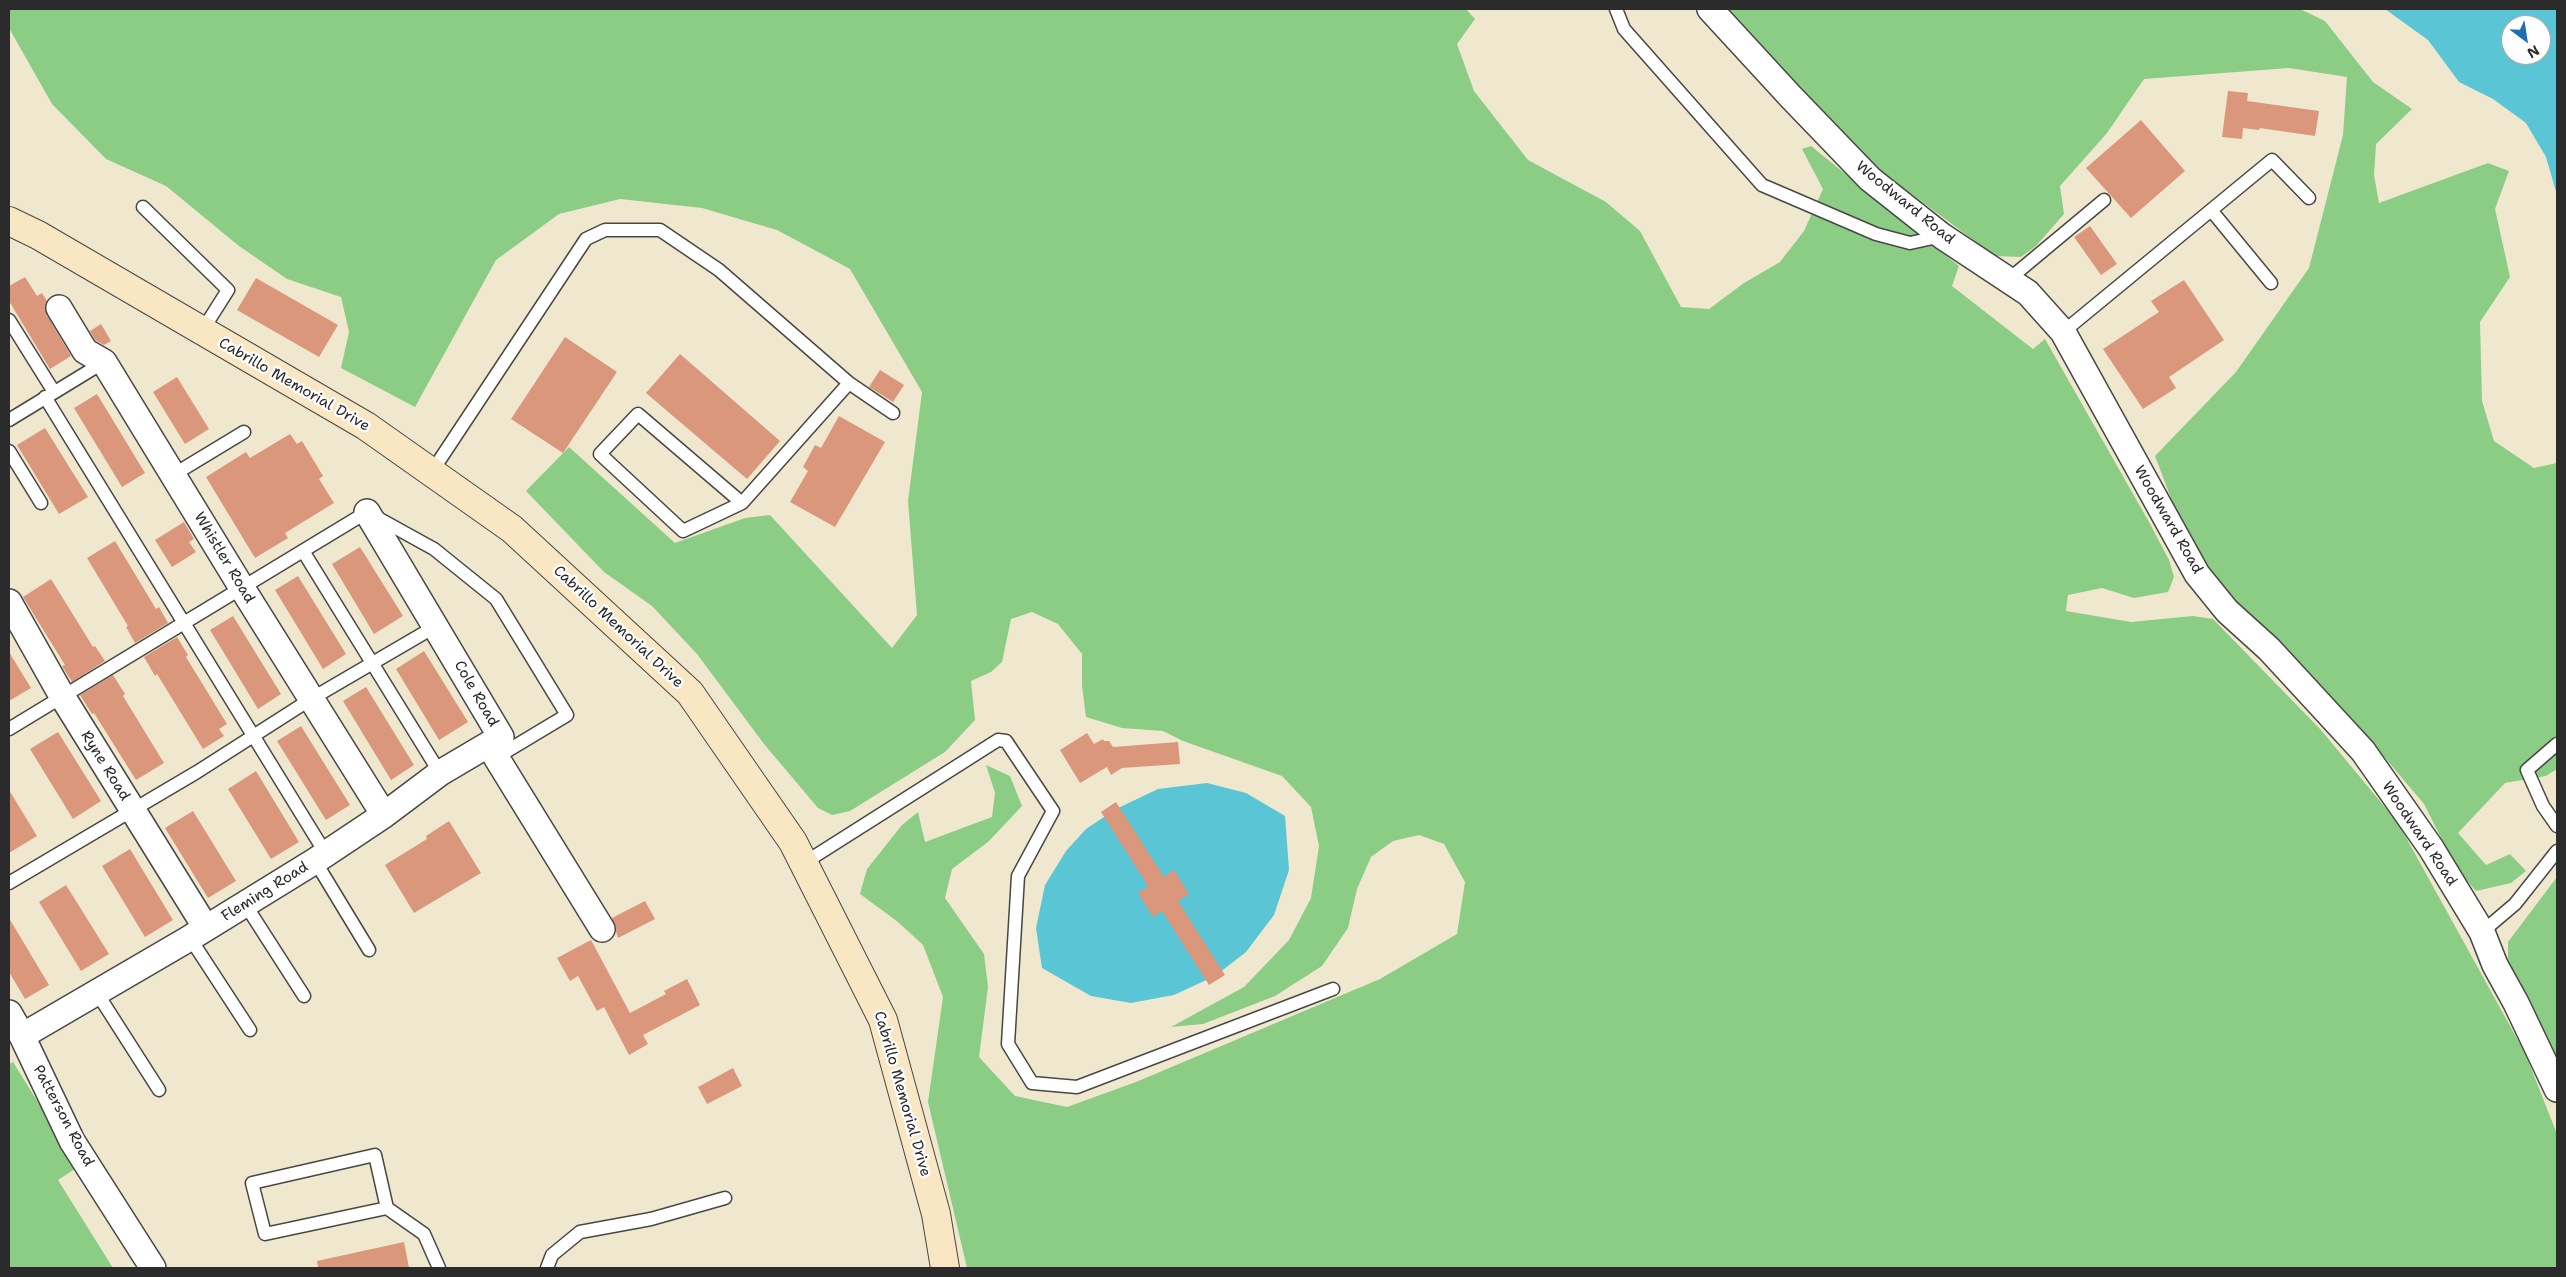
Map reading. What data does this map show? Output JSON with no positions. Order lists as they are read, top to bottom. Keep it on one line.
{"streets":{"main road":["Cabrillo Memorial Drive"],"street":["Woodward Road","Whistler Road","Cole Road","Ryne Road","Fleming Road","Patterson Road"]},"crossings":[["Whistler Road","Fleming Road"],["Cole Road","Fleming Road"],["Ryne Road","Fleming Road"],["Fleming Road","Patterson Road"]],"north":"bottom right"}
